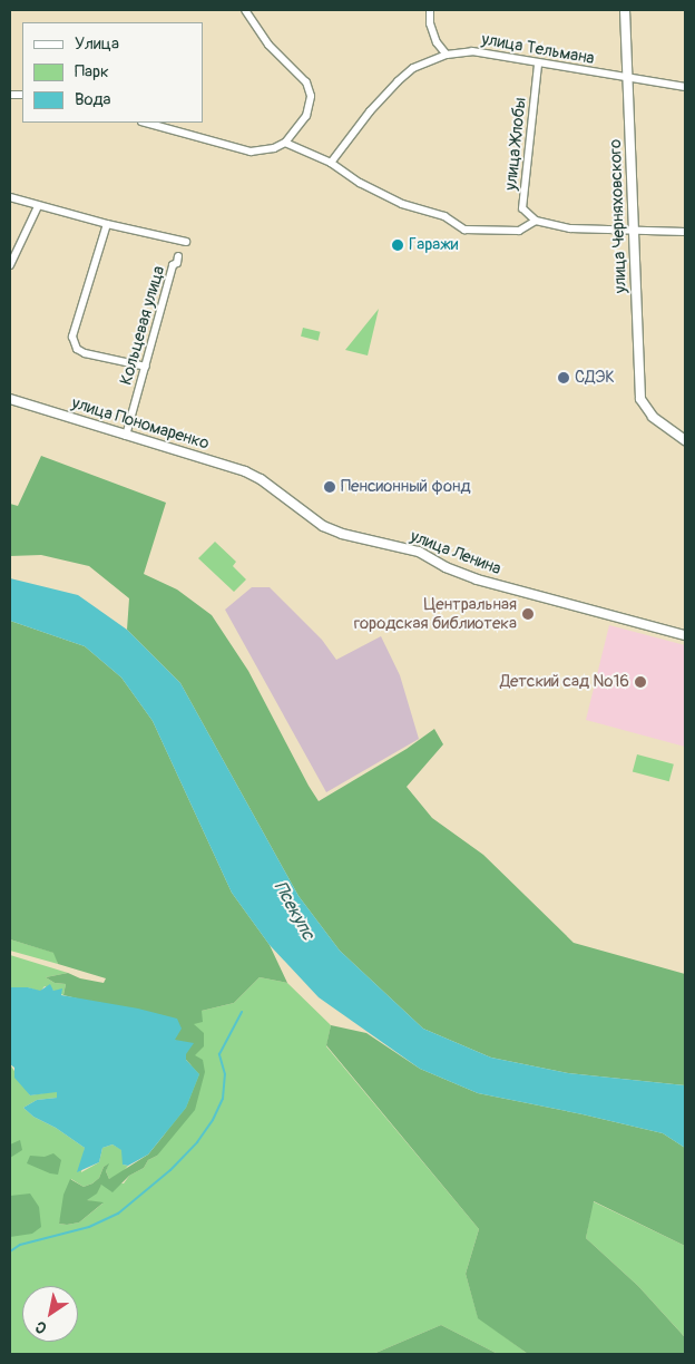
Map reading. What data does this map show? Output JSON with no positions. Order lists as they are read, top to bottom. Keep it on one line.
{"streets":{"street":["улица Тельмана","улица Жлобы","улица Черняховского","Кольцевая улица","улица Пономаренко","улица Ленина"]},"crossings":[["улица Тельмана","улица Жлобы"],["улица Тельмана","улица Черняховского"],["Кольцевая улица","улица Пономаренко"],["улица Пономаренко","улица Ленина"]],"water":["Псекупс"],"places":["Гаражи","СДЭК","Пенсионный фонд","Центральная городская библиотека","Детский сад №16"],"legend":["Улица","Парк","Вода"],"north":"bottom left"}
